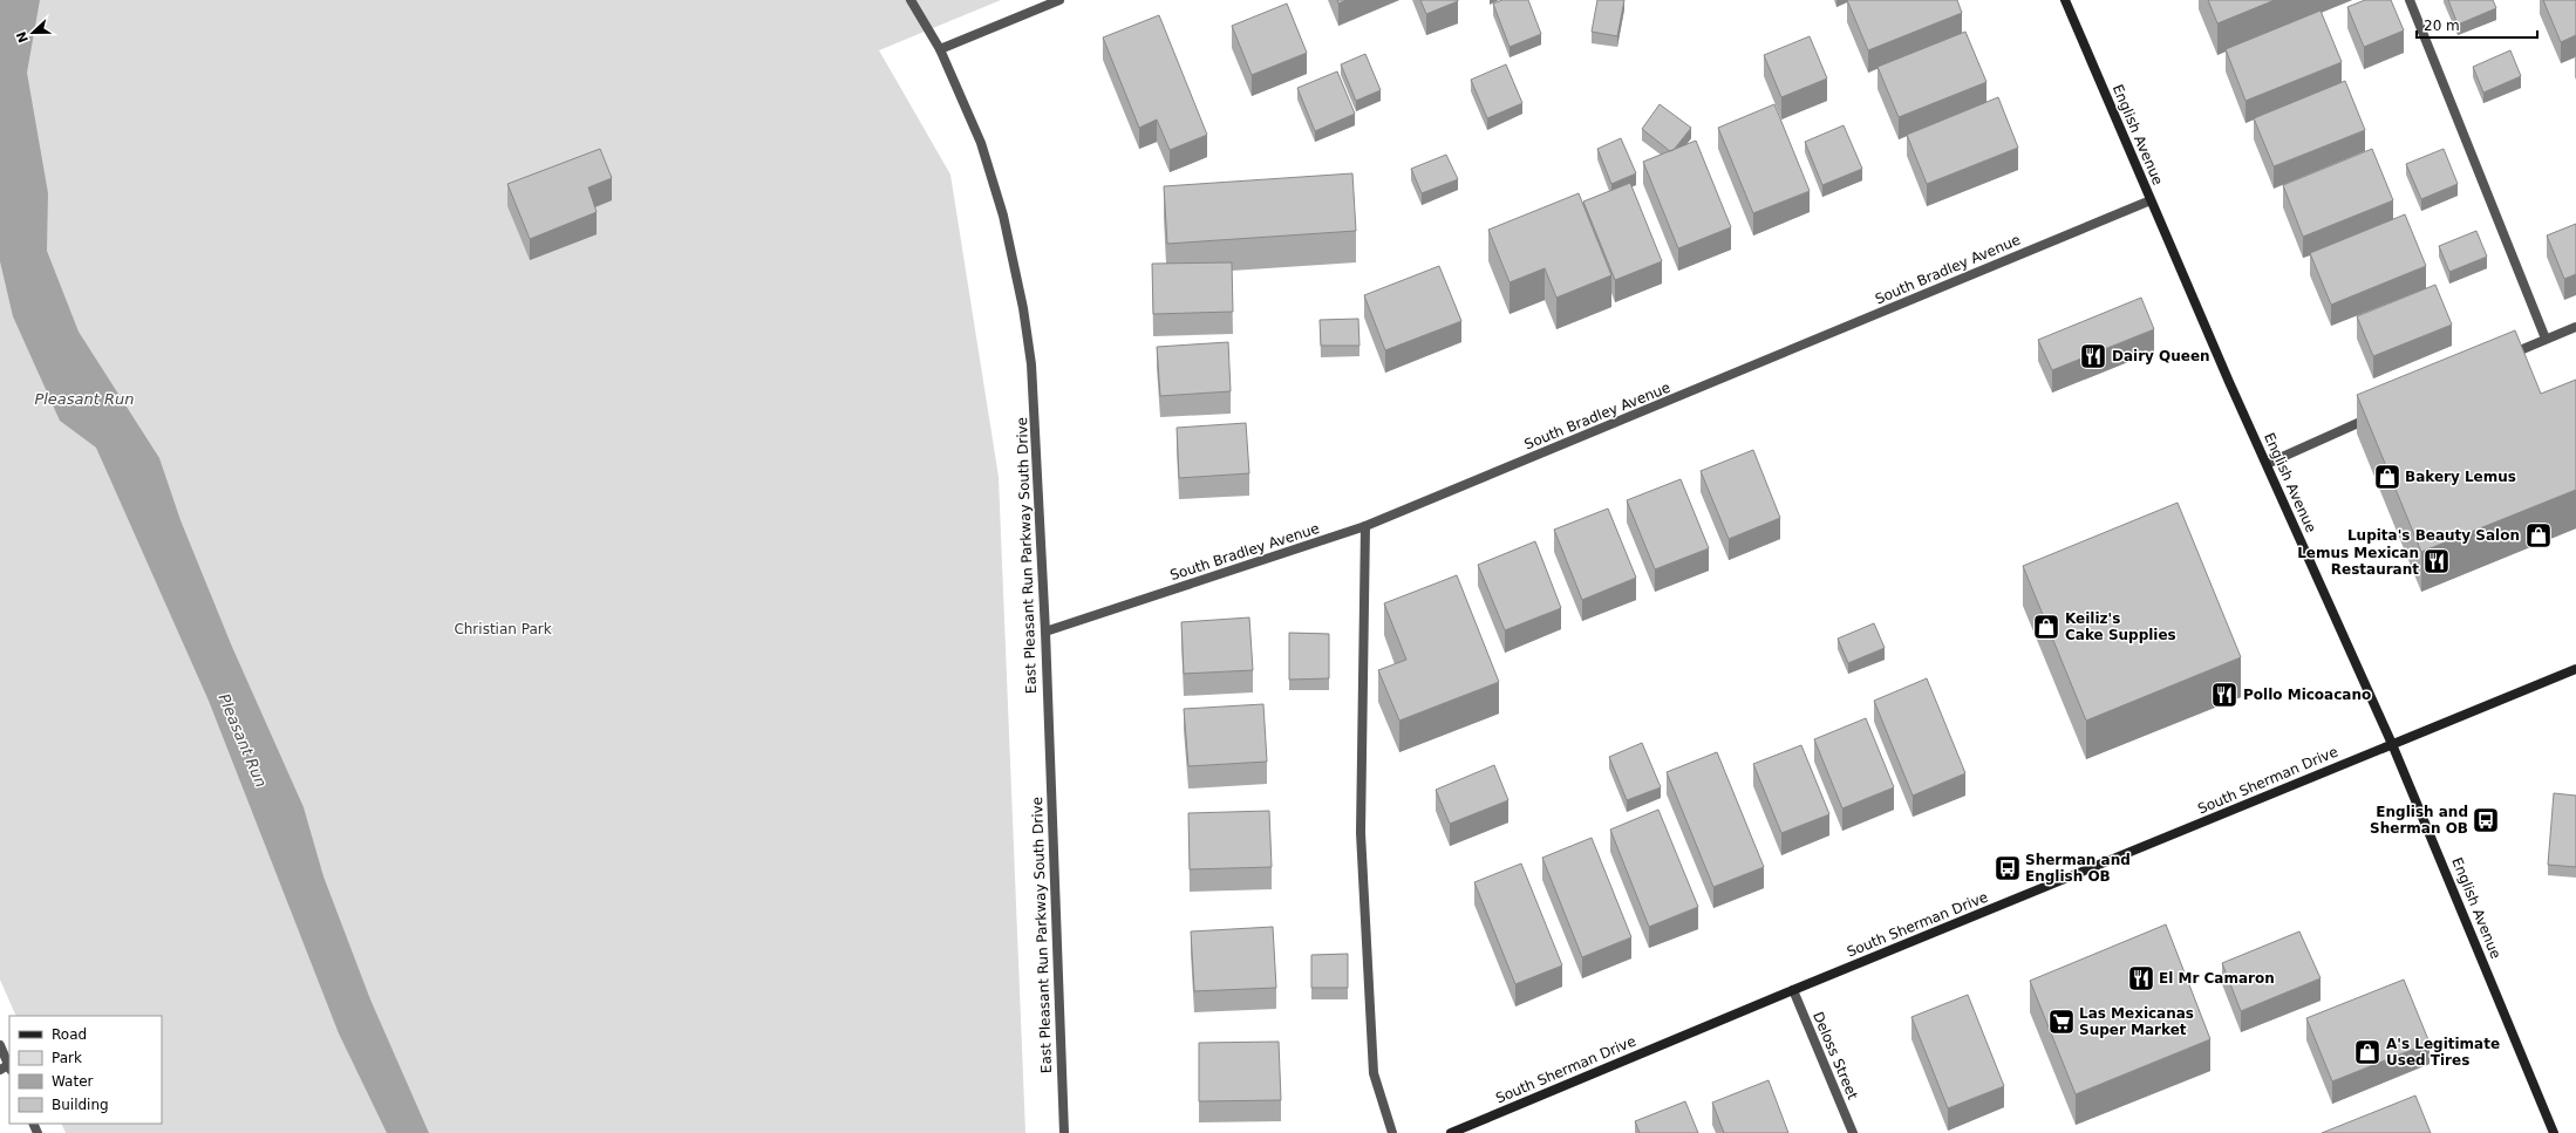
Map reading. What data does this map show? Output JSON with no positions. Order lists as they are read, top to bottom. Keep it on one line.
{"streets":{"main road":["English Avenue","South Sherman Drive"],"street":["South Bradley Avenue","East Pleasant Run Parkway South Drive","Deloss Street"]},"crossings":[["English Avenue","South Bradley Avenue"],["English Avenue","South Sherman Drive"],["South Bradley Avenue","East Pleasant Run Parkway South Drive"],["South Sherman Drive","Deloss Street"]],"water":["Pleasant Run"],"parks":["Christian Park"],"places":{"restaurant":["Dairy Queen","Lemus Mexican Restaurant","Pollo Micoacano","El Mr Camaron"],"shop":["Bakery Lemus","Lupita's Beauty Salon","Keiliz's Cake Supplies","A's Legitimate Used Tires"],"bus stop":["English and Sherman OB","Sherman and English OB"],"supermarket":["Las Mexicanas Super Market"]},"legend":["Road","Park","Water","Building"],"scale_bar":"20 m","north":"left"}
